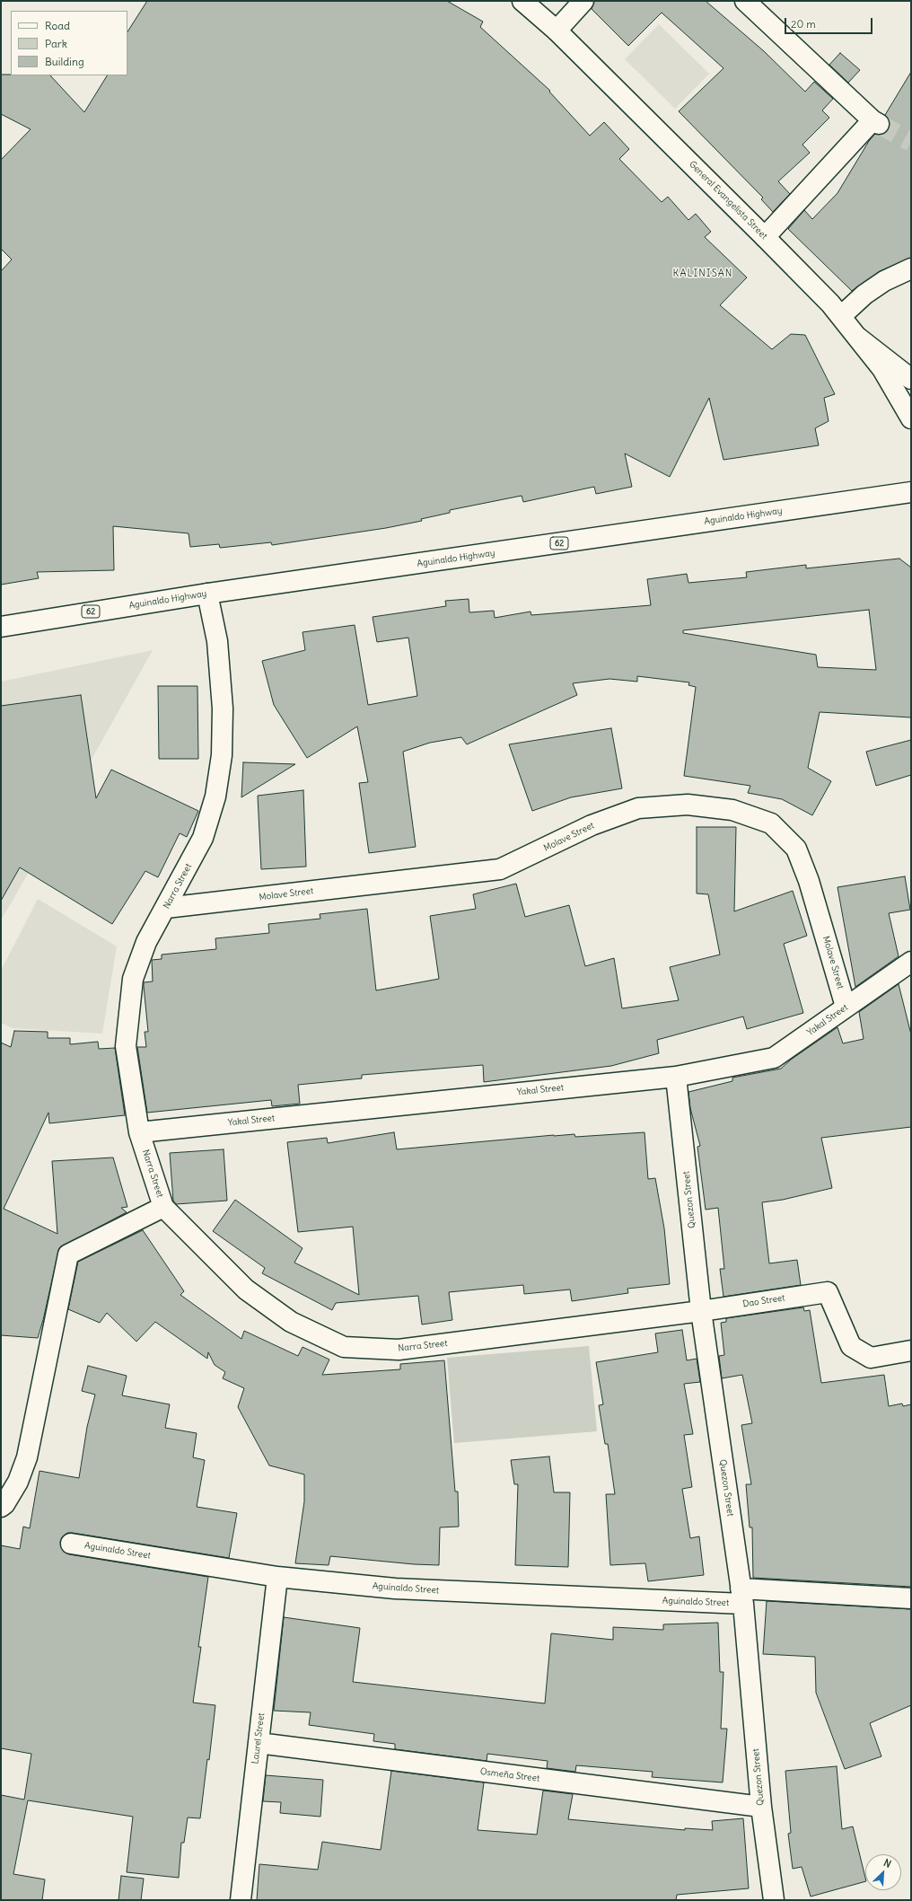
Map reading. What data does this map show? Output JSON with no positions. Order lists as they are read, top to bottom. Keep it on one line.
{"streets":{"main road":["General Evangelista Street","Aguinaldo Highway","62","Molave Street","Narra Street","Yakal Street","Quezon Street","Dao Street","Aguinaldo Street","Laurel Street","Osmeña Street"]},"crossings":[["Aguinaldo Highway","Narra Street"],["Molave Street","Narra Street"],["Molave Street","Yakal Street"],["Narra Street","Yakal Street"],["Narra Street","Quezon Street"],["Narra Street","Dao Street"],["Yakal Street","Quezon Street"],["Quezon Street","Dao Street"],["Quezon Street","Aguinaldo Street"],["Quezon Street","Osmeña Street"],["Aguinaldo Street","Laurel Street"],["Laurel Street","Osmeña Street"]],"districts":["KALINISAN"],"legend":["Road","Park","Building"],"scale_bar":"20 m","north":"top right"}
